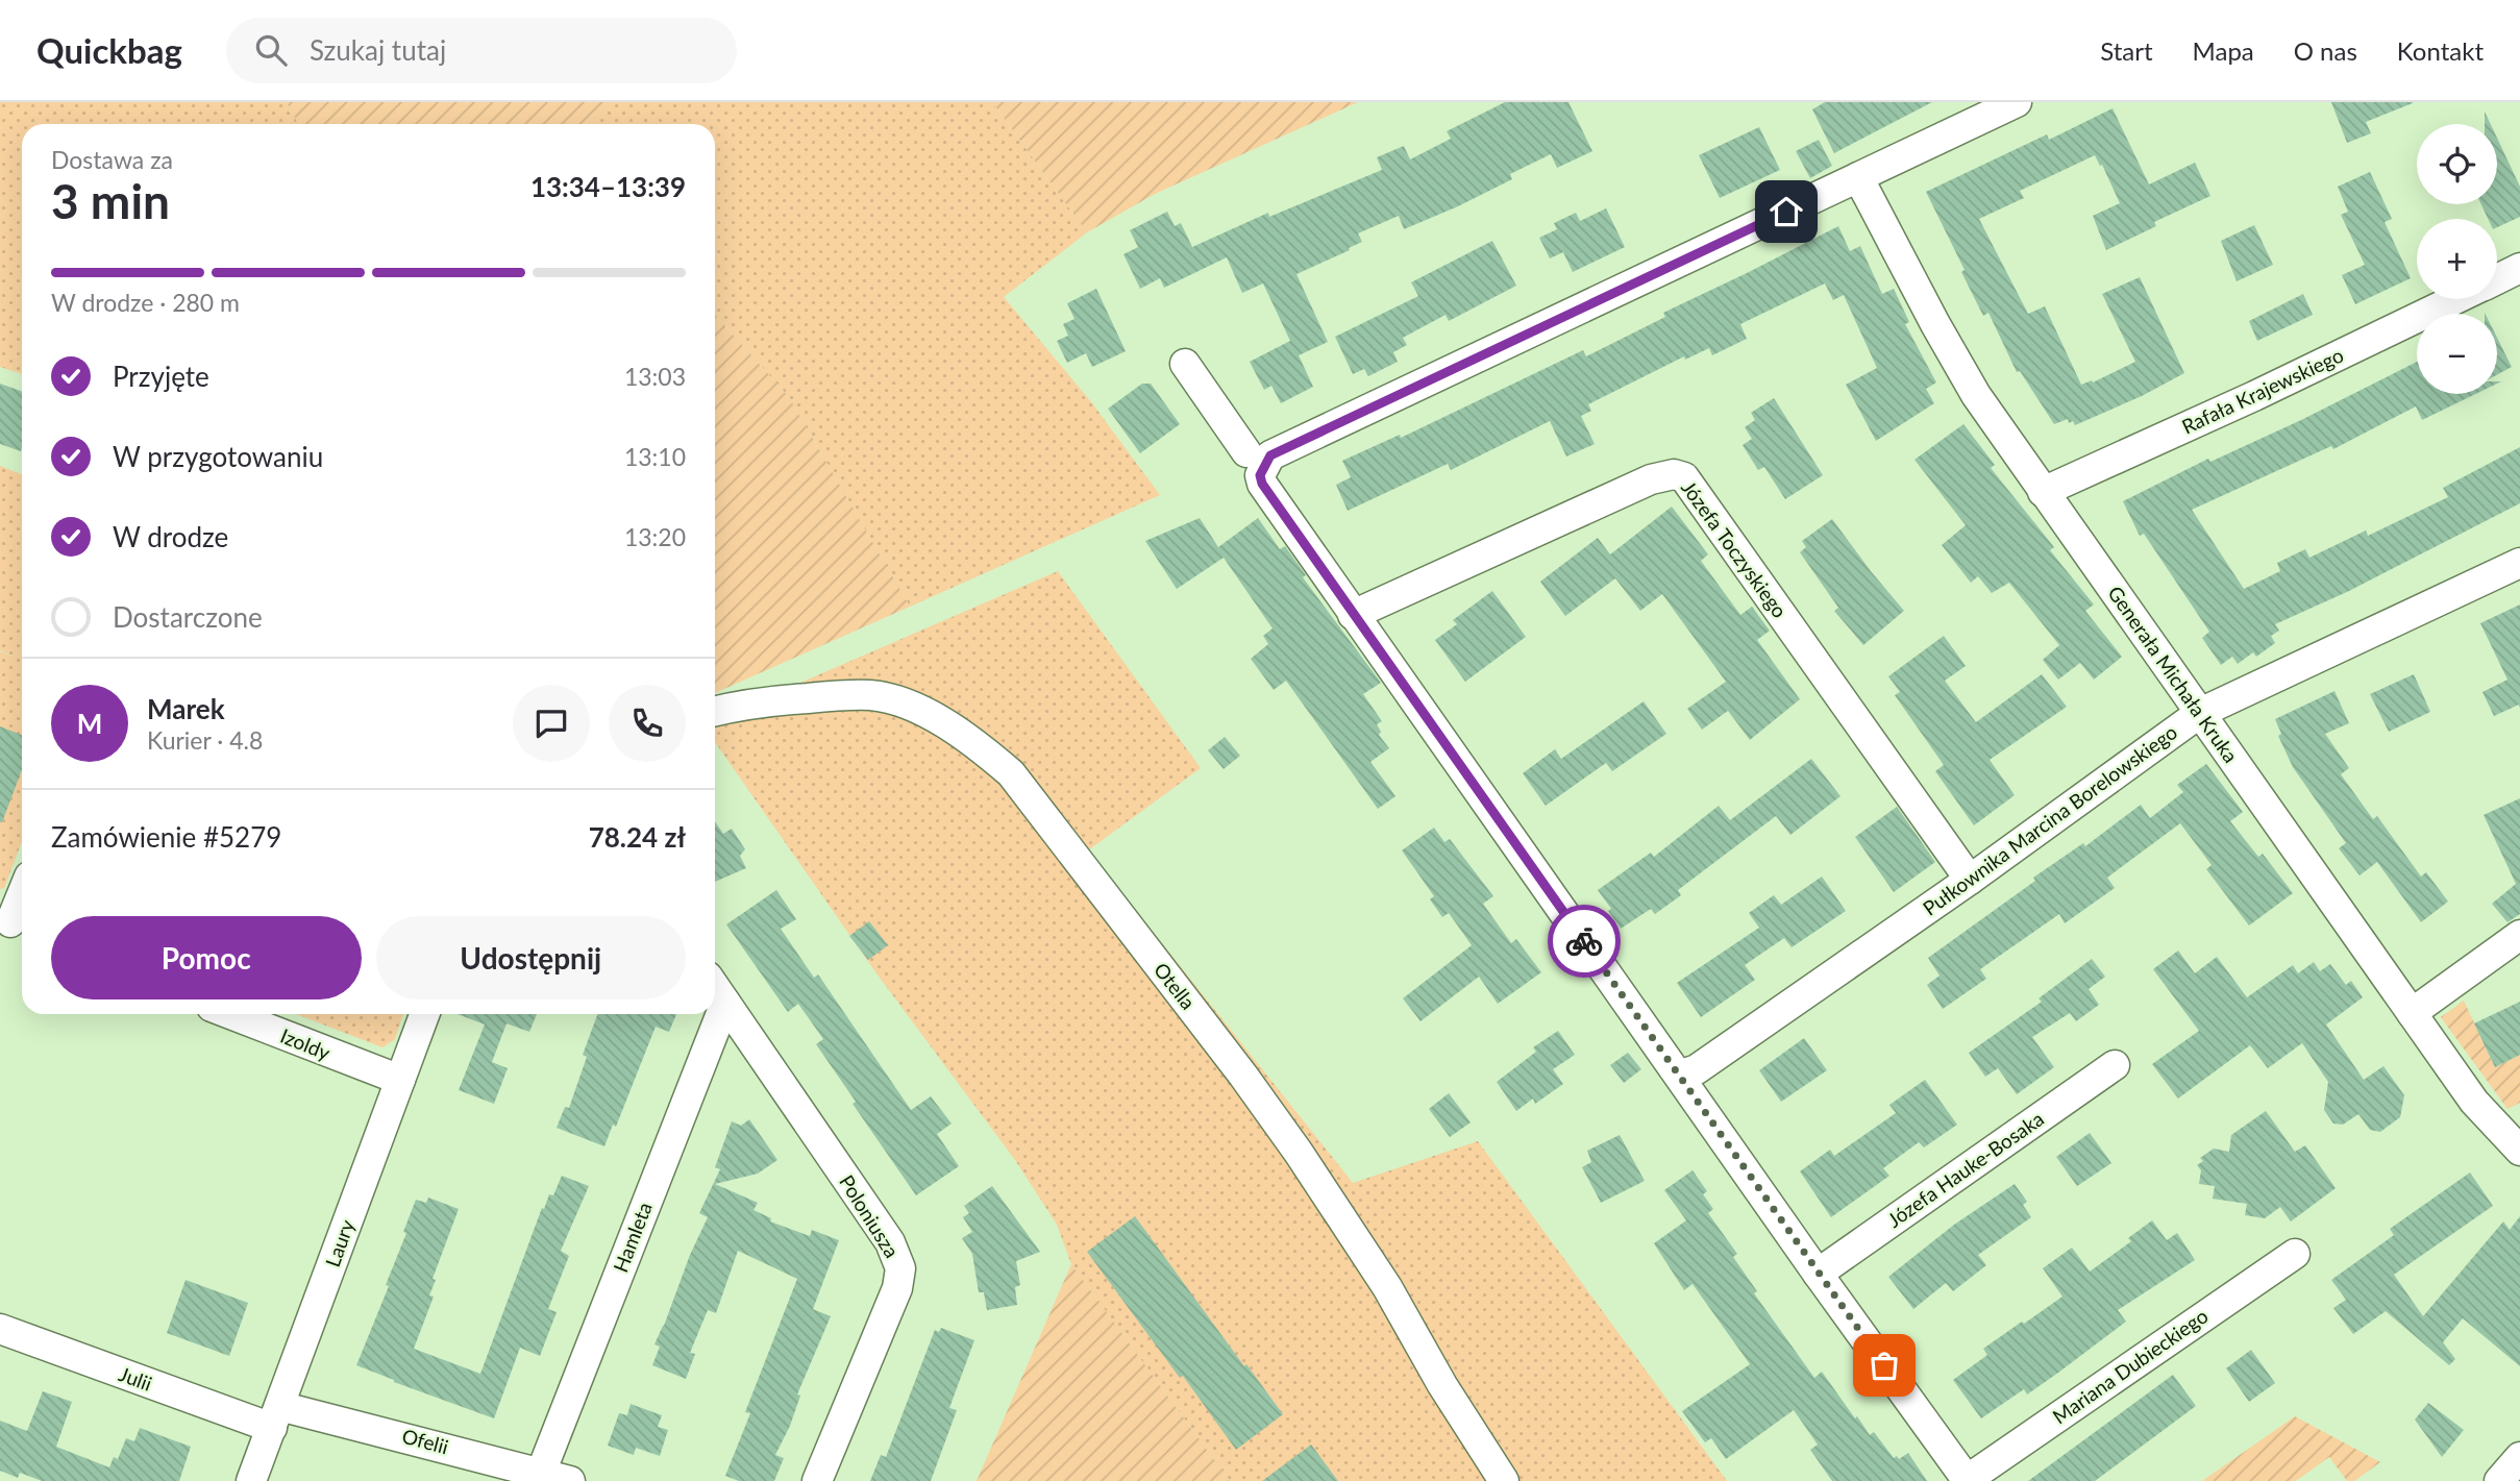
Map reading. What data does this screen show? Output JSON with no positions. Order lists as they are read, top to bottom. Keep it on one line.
{"streets":{"street":["Rafała Krajewskiego","Józefa Toczyskiego","Generała Michała Kruka","Pułkownika Marcina Borelowskiego","Otella","Izoldy","Józefa Hauke-Bosaka","Poloniusza","Hamleta","Laury","Mariana Dubieckiego","Julii","Ofelii"]},"crossings":[["Rafała Krajewskiego","Generała Michała Kruka"],["Józefa Toczyskiego","Pułkownika Marcina Borelowskiego"],["Generała Michała Kruka","Pułkownika Marcina Borelowskiego"],["Izoldy","Laury"],["Poloniusza","Hamleta"],["Hamleta","Ofelii"],["Laury","Julii"],["Laury","Ofelii"],["Julii","Ofelii"]],"page":{"header":"Quickbag","search":"Szukaj tutaj","nav":["Start","Mapa","O nas","Kontakt"],"map_buttons":["+","−"],"heading":["3 min","Dostawa za","13:34–13:39"],"panel":["Marek","Kurier · 4.8","Zamówienie #5279","78.24 zł"],"bar":"W drodze · 280 m","list":[["Przyjęte","13:03"],["W przygotowaniu","13:10"],["W drodze","13:20"],"Dostarczone"],"round":"M","buttons":["Pomoc","Udostępnij"]}}
